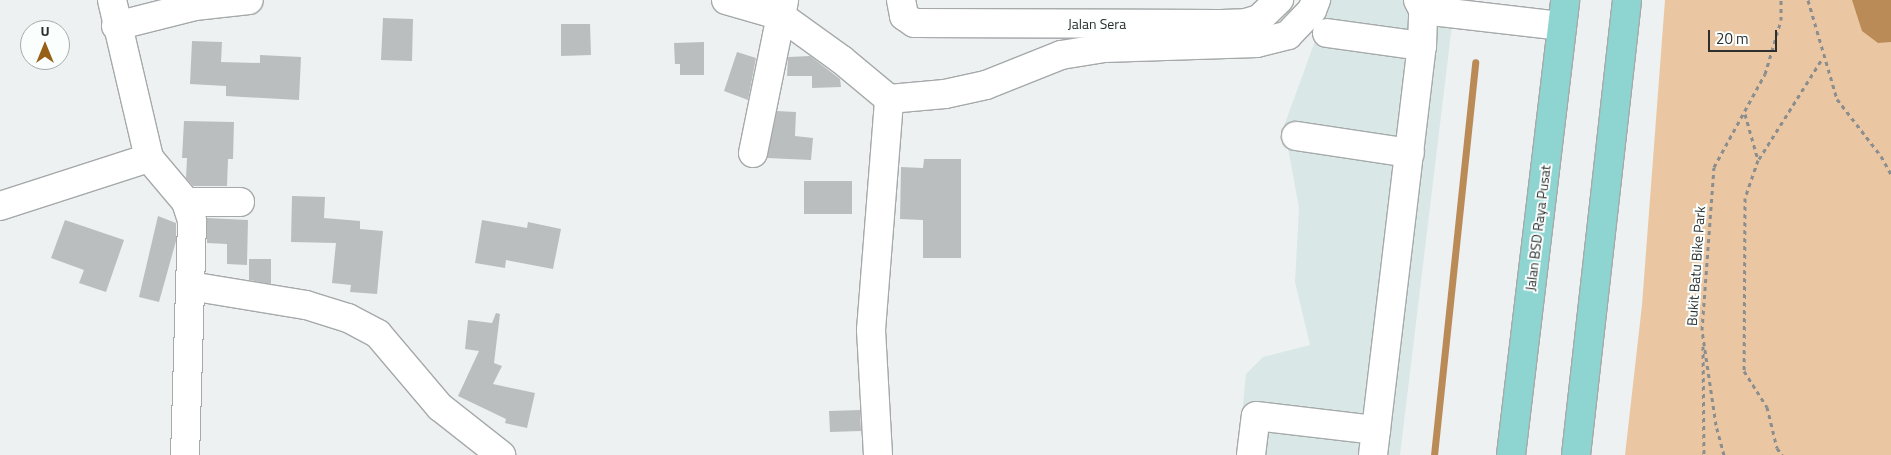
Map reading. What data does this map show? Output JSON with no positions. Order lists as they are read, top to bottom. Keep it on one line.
{"streets":{"main road":["Jalan BSD Raya Pusat"],"street":["Jalan Sera"],"path":["Bukit Batu Bike Park"]},"scale_bar":"20 m","north":"top"}
